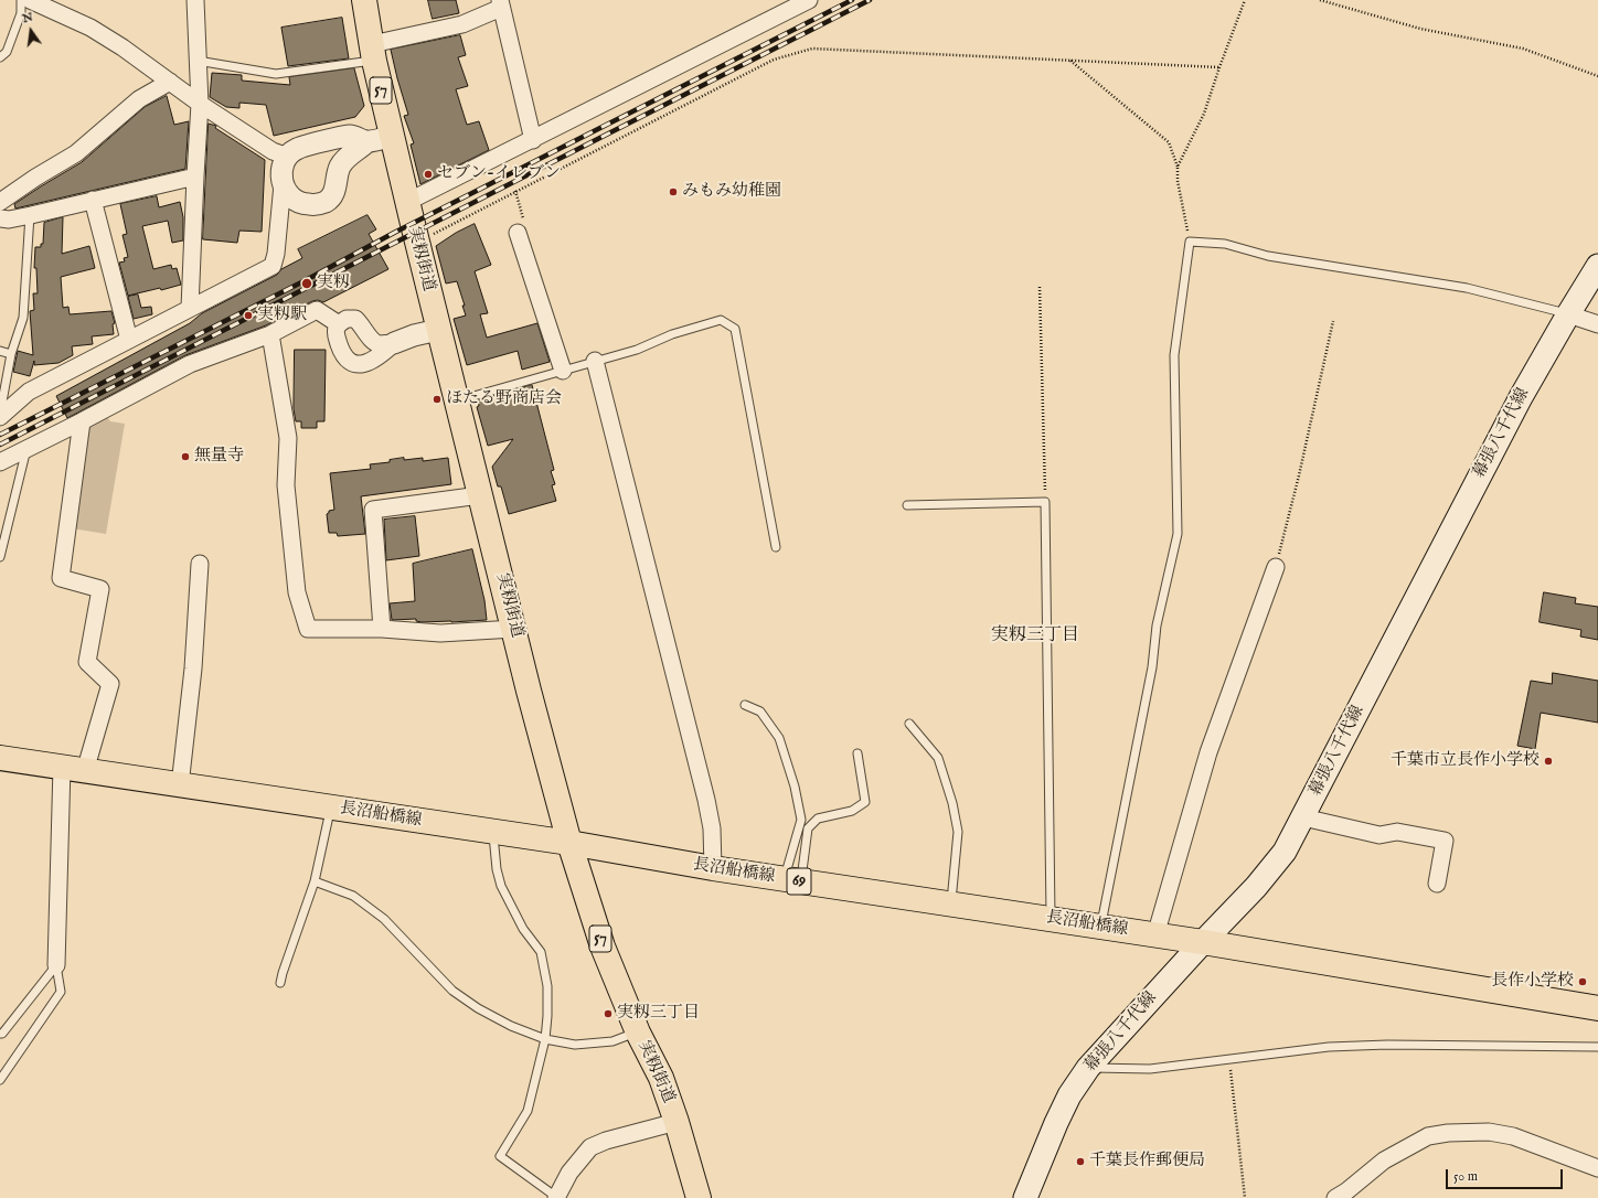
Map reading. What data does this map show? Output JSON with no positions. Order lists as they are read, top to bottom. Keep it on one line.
{"streets":{"main road":["57","実籾街道","幕張八千代線","長沼船橋線","69"]},"crossings":[["実籾街道","長沼船橋線"],["幕張八千代線","長沼船橋線"]],"districts":["実籾三丁目"],"places":["セブン-イレブン","みもみ幼稚園","実籾","実籾駅","ほたる野商店会","無量寺","千葉市立長作小学校","長作小学校","実籾三丁目","千葉長作郵便局"],"scale_bar":"50 m","north":"top"}
